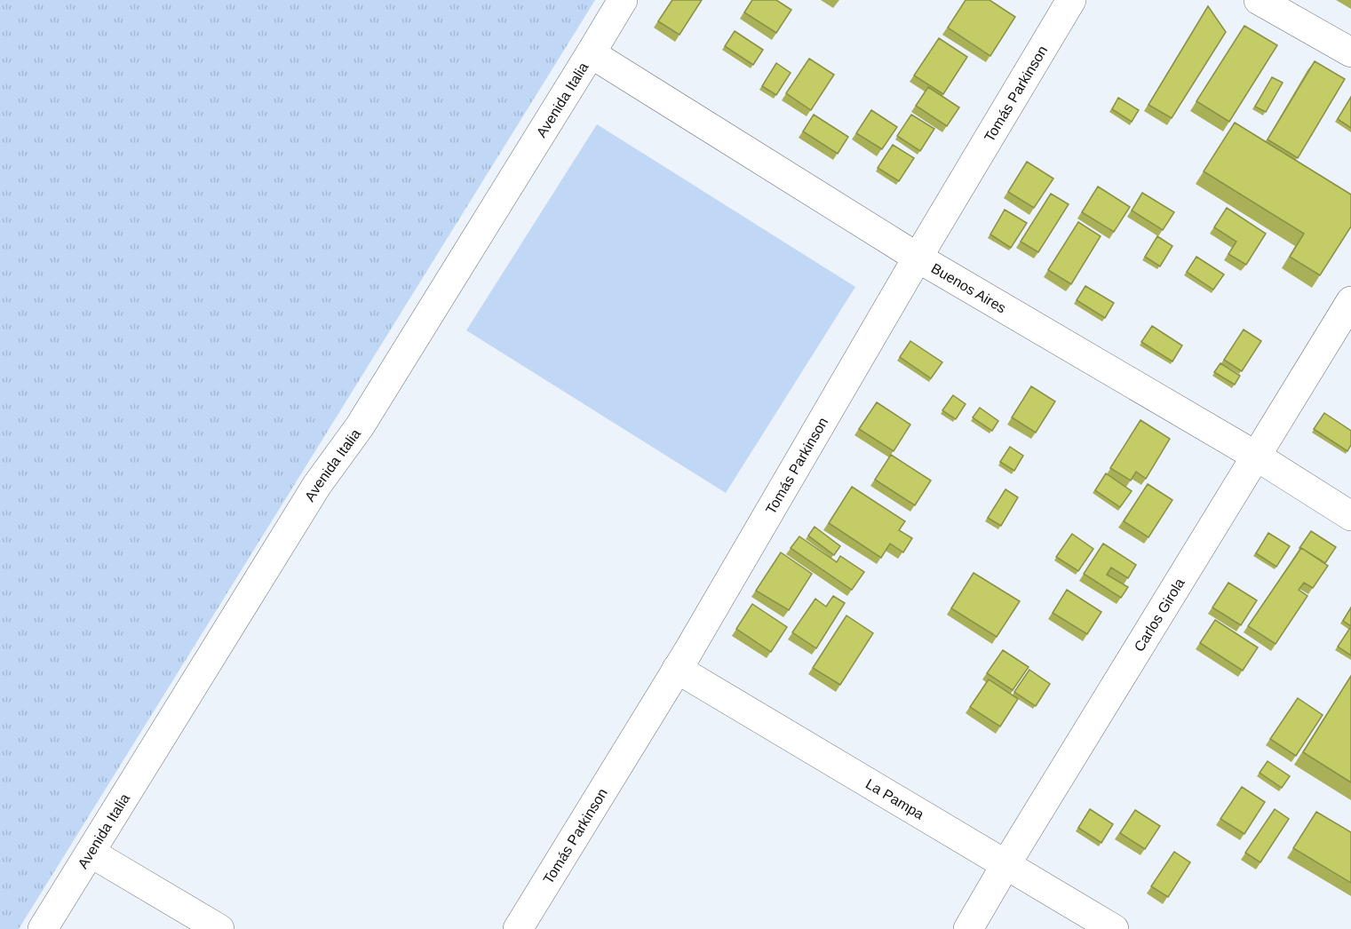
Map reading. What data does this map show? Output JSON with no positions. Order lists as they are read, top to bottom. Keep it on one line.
{"streets":{"street":["Tomás Parkinson","Avenida Italia","Buenos Aires","Carlos Girola","La Pampa"]},"crossings":[["Tomás Parkinson","Buenos Aires"],["Tomás Parkinson","La Pampa"],["Avenida Italia","Buenos Aires"],["Buenos Aires","Carlos Girola"],["Carlos Girola","La Pampa"]]}
